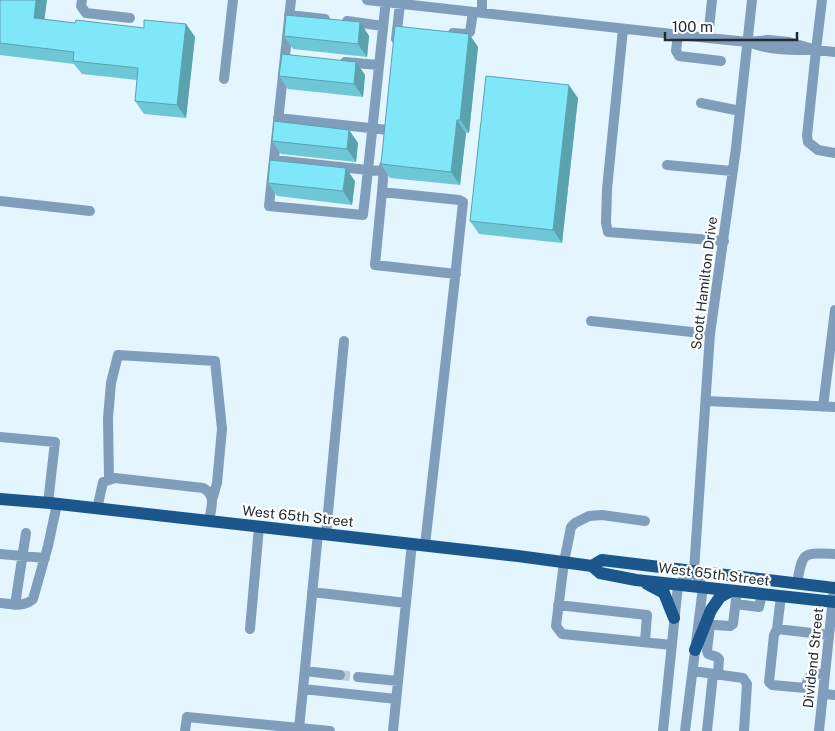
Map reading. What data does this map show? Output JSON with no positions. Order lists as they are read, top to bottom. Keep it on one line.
{"streets":{"main road":["West 65th Street"],"street":["Scott Hamilton Drive","Dividend Street"]},"crossings":[["Scott Hamilton Drive","West 65th Street"],["West 65th Street","Dividend Street"]],"scale_bar":"100 m"}
